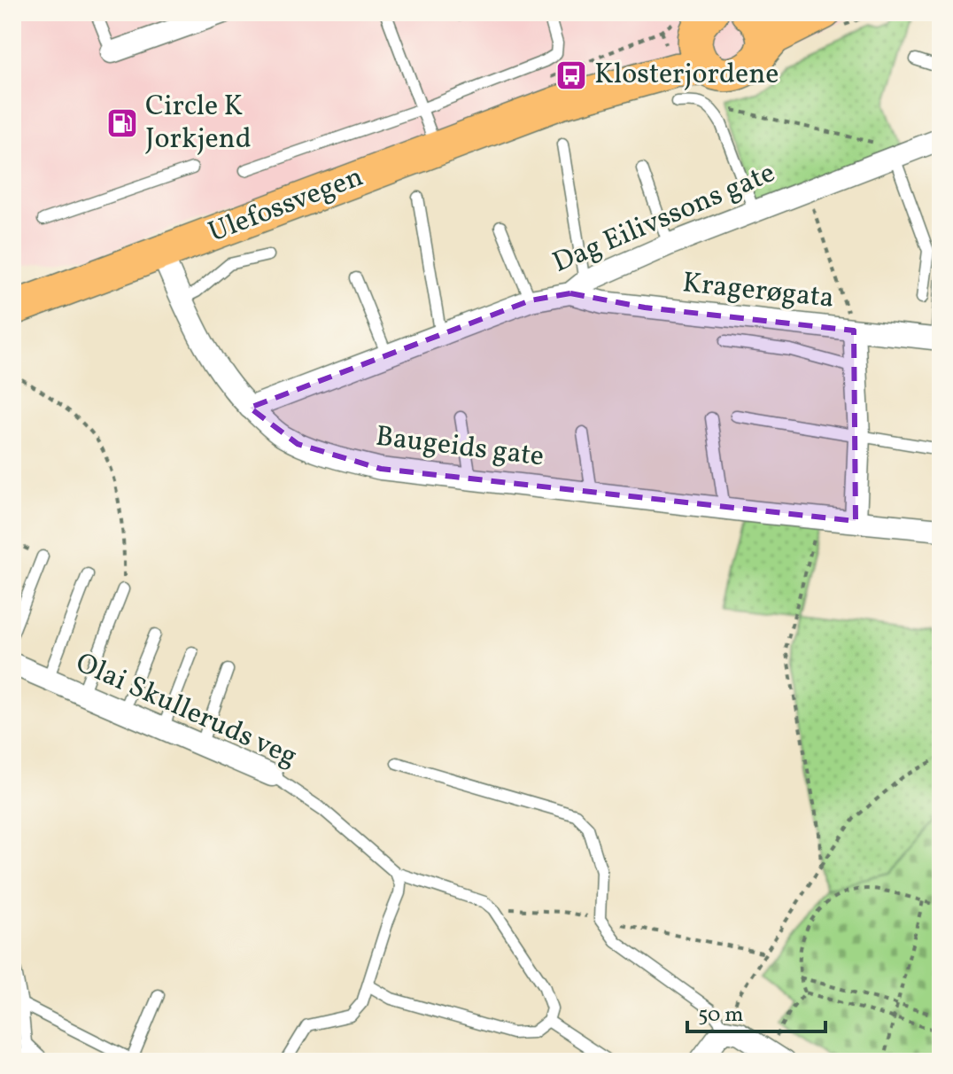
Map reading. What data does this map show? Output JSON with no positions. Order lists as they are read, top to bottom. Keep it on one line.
{"streets":{"main road":["Ulefossvegen"],"street":["Dag Eilivssons gate","Kragerøgata","Baugeids gate","Olai Skulleruds veg"]},"crossings":[["Ulefossvegen","Baugeids gate"],["Dag Eilivssons gate","Kragerøgata"],["Dag Eilivssons gate","Baugeids gate"]],"places":{"bus stop":["Klosterjordene"],"fuel station":["Circle K Jorkjend"]},"scale_bar":"50 m"}
